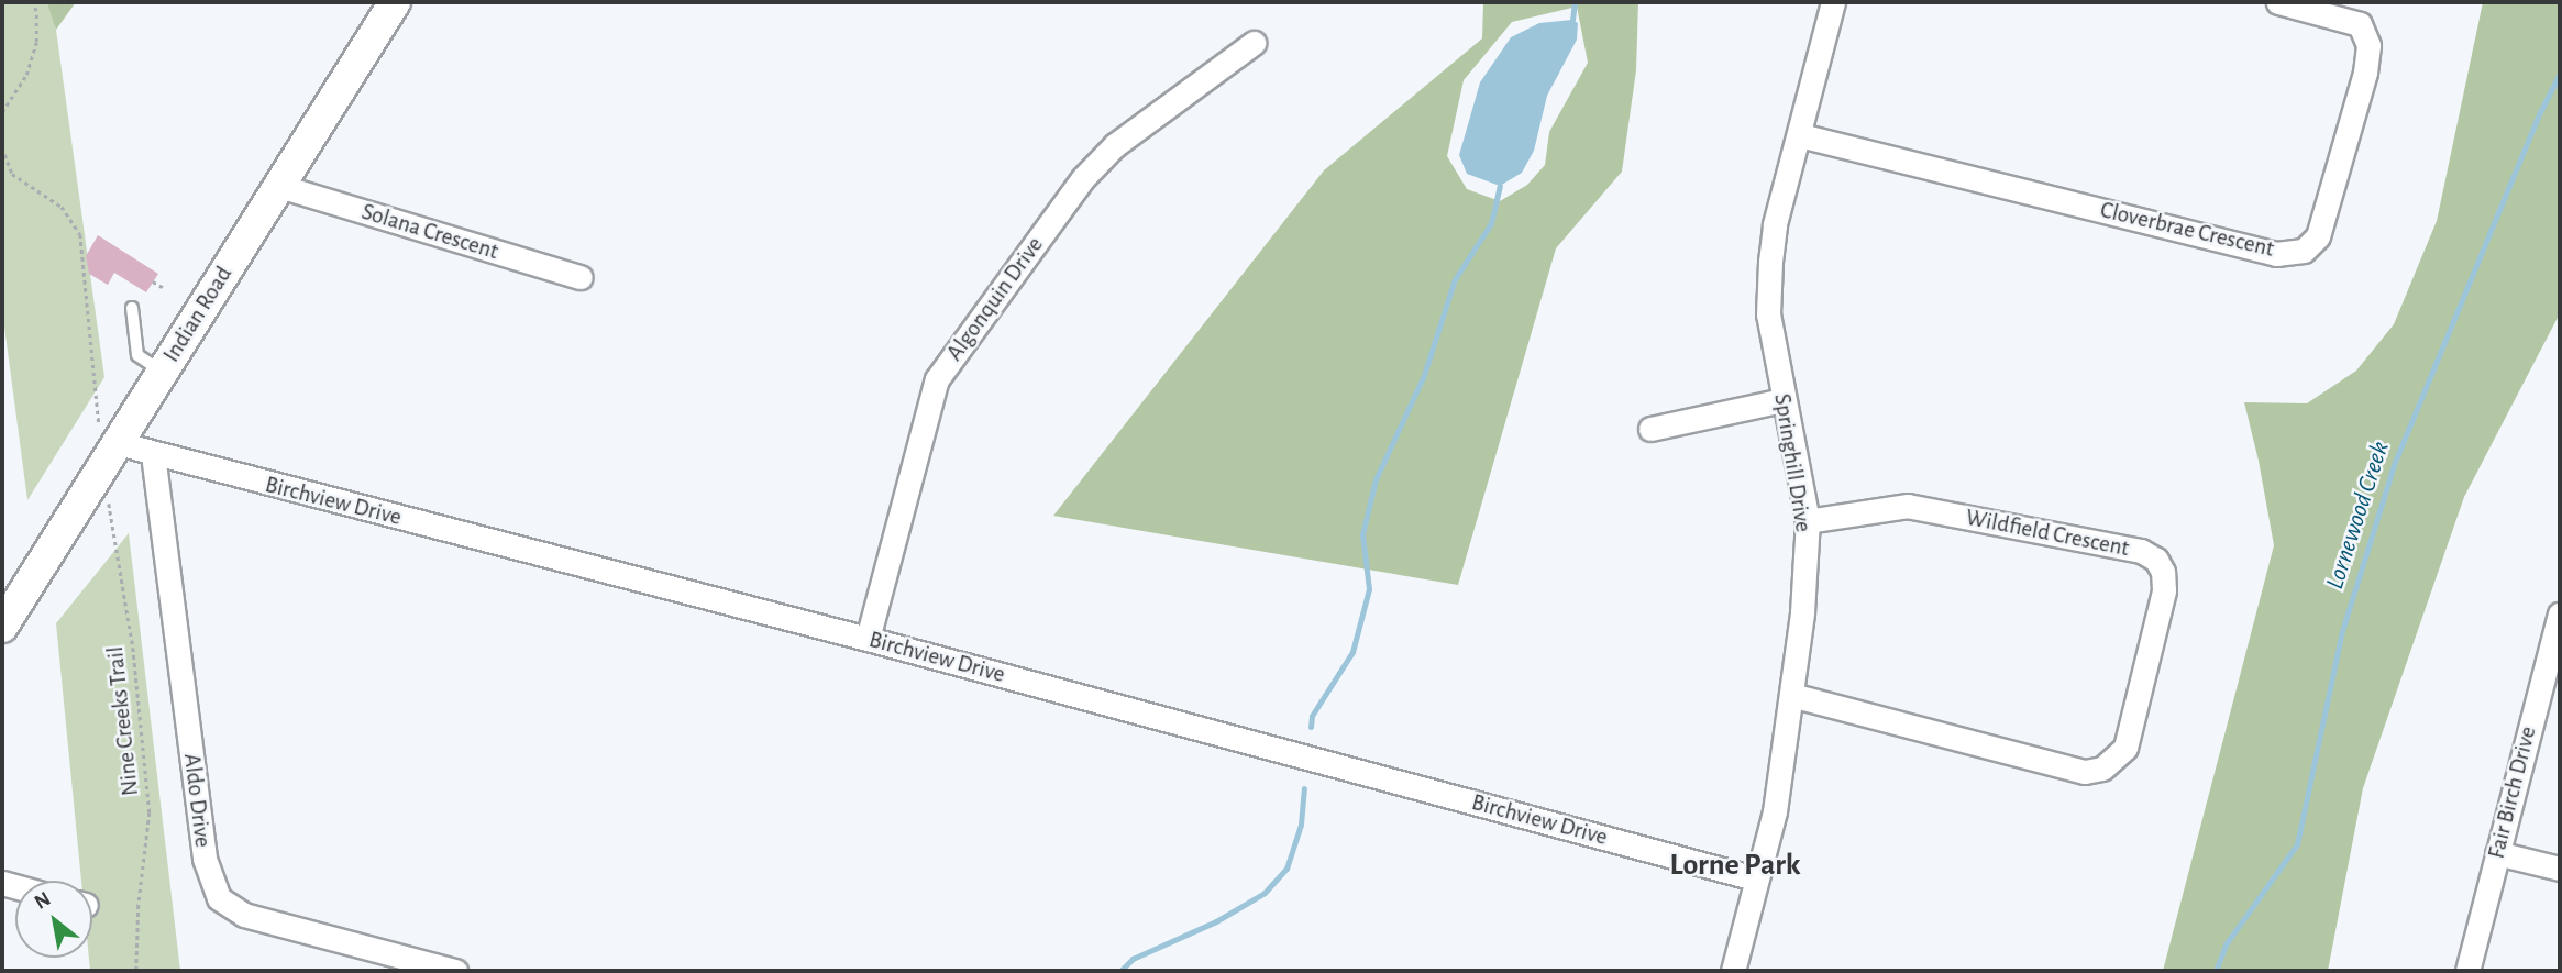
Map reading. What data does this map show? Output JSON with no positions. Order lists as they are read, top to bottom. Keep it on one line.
{"streets":{"street":["Cloverbrae Crescent","Solana Crescent","Algonquin Drive","Indian Road","Springhill Drive","Birchview Drive","Wildfield Crescent","Fair Birch Drive","Aldo Drive"],"path":["Nine Creeks Trail"]},"crossings":[["Cloverbrae Crescent","Springhill Drive"],["Solana Crescent","Indian Road"],["Algonquin Drive","Birchview Drive"],["Indian Road","Birchview Drive"],["Indian Road","Nine Creeks Trail"],["Springhill Drive","Birchview Drive"],["Springhill Drive","Wildfield Crescent"],["Birchview Drive","Aldo Drive"]],"districts":["Lorne Park"],"water":["Lornewood Creek"],"north":"top left"}
